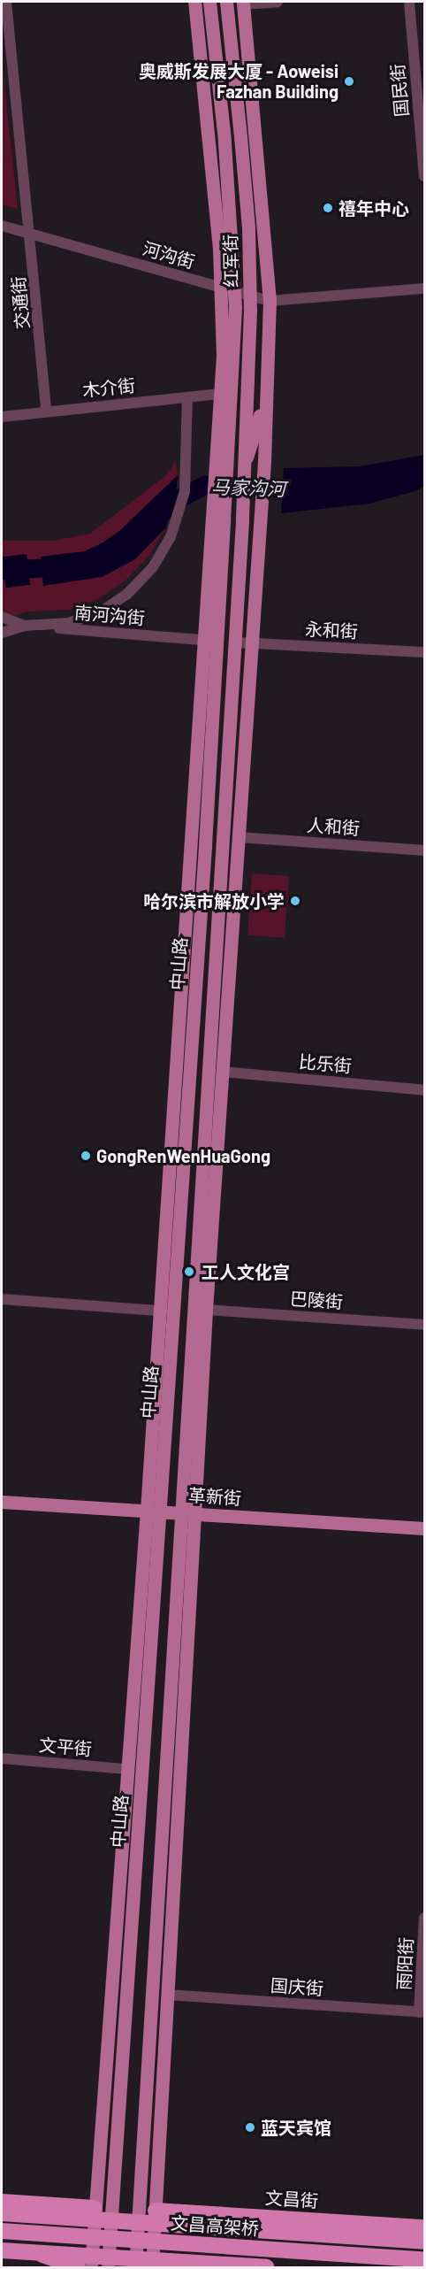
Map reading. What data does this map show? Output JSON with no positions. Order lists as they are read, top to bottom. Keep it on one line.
{"streets":{"highway":["文昌街","文昌高架桥"],"main road":["红军街","中山路","革新街"],"street":["国民街","河沟街","交通街","木介街","南河沟街","永和街","人和街","比乐街","巴陵街","文平街","雨阳街","国庆街"]},"crossings":[["河沟街","红军街"],["河沟街","交通街"],["红军街","木介街"],["红军街","永和街"],["红军街","人和街"],["红军街","中山路"],["红军街","比乐街"],["红军街","巴陵街"],["红军街","革新街"],["交通街","木介街"],["南河沟街","中山路"],["中山路","革新街"],["雨阳街","国庆街"]],"water":["马家沟河"],"places":["奥威斯发展大厦 - Aoweisi Fazhan Building","禧年中心","哈尔滨市解放小学","GongRenWenHuaGong","工人文化宫","蓝天宾馆"]}
